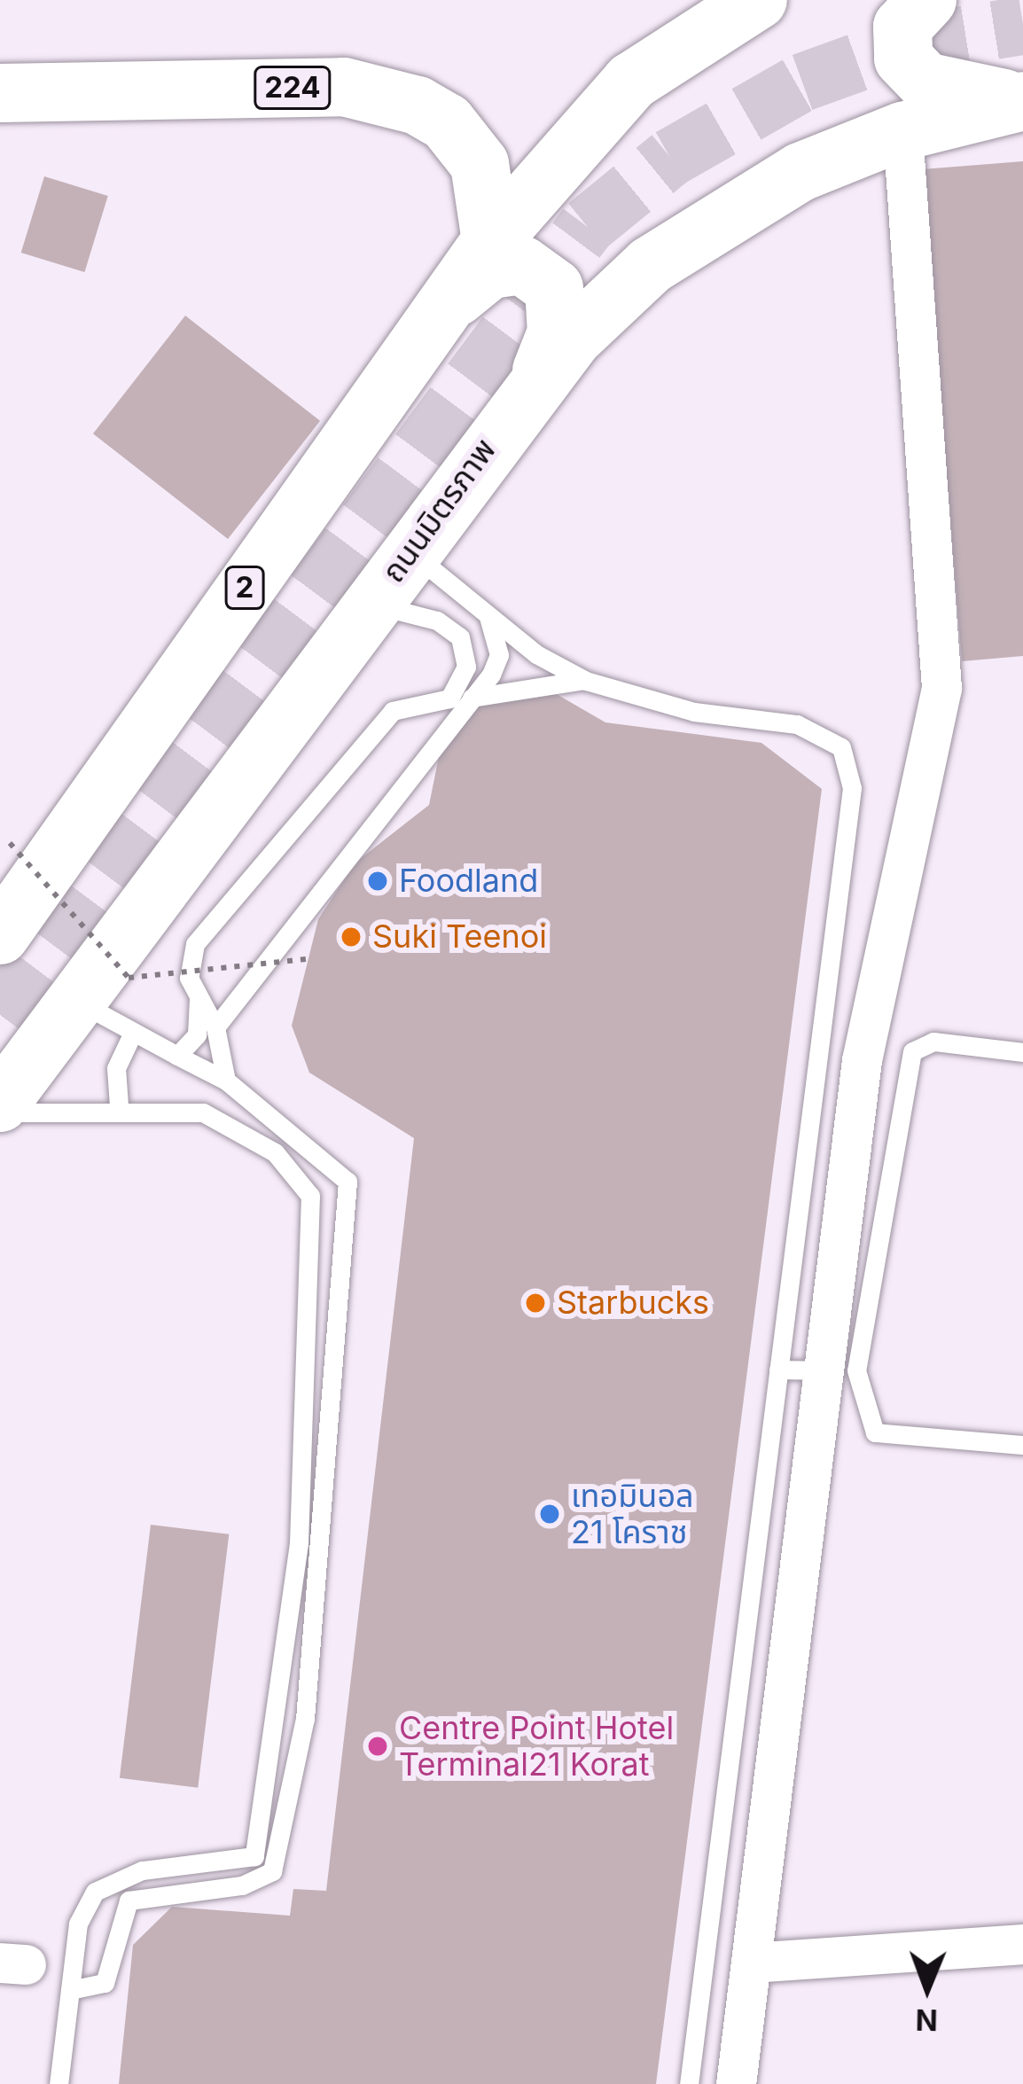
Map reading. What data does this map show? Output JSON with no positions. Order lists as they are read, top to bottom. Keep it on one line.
{"streets":{"main road":["224","ถนนมิตรภาพ","2"]},"crossings":[["224","2"]],"places":["Foodland","Suki Teenoi","Starbucks","เทอมินอล 21 โคราช","Centre Point Hotel Terminal21 Korat"],"north":"bottom"}
